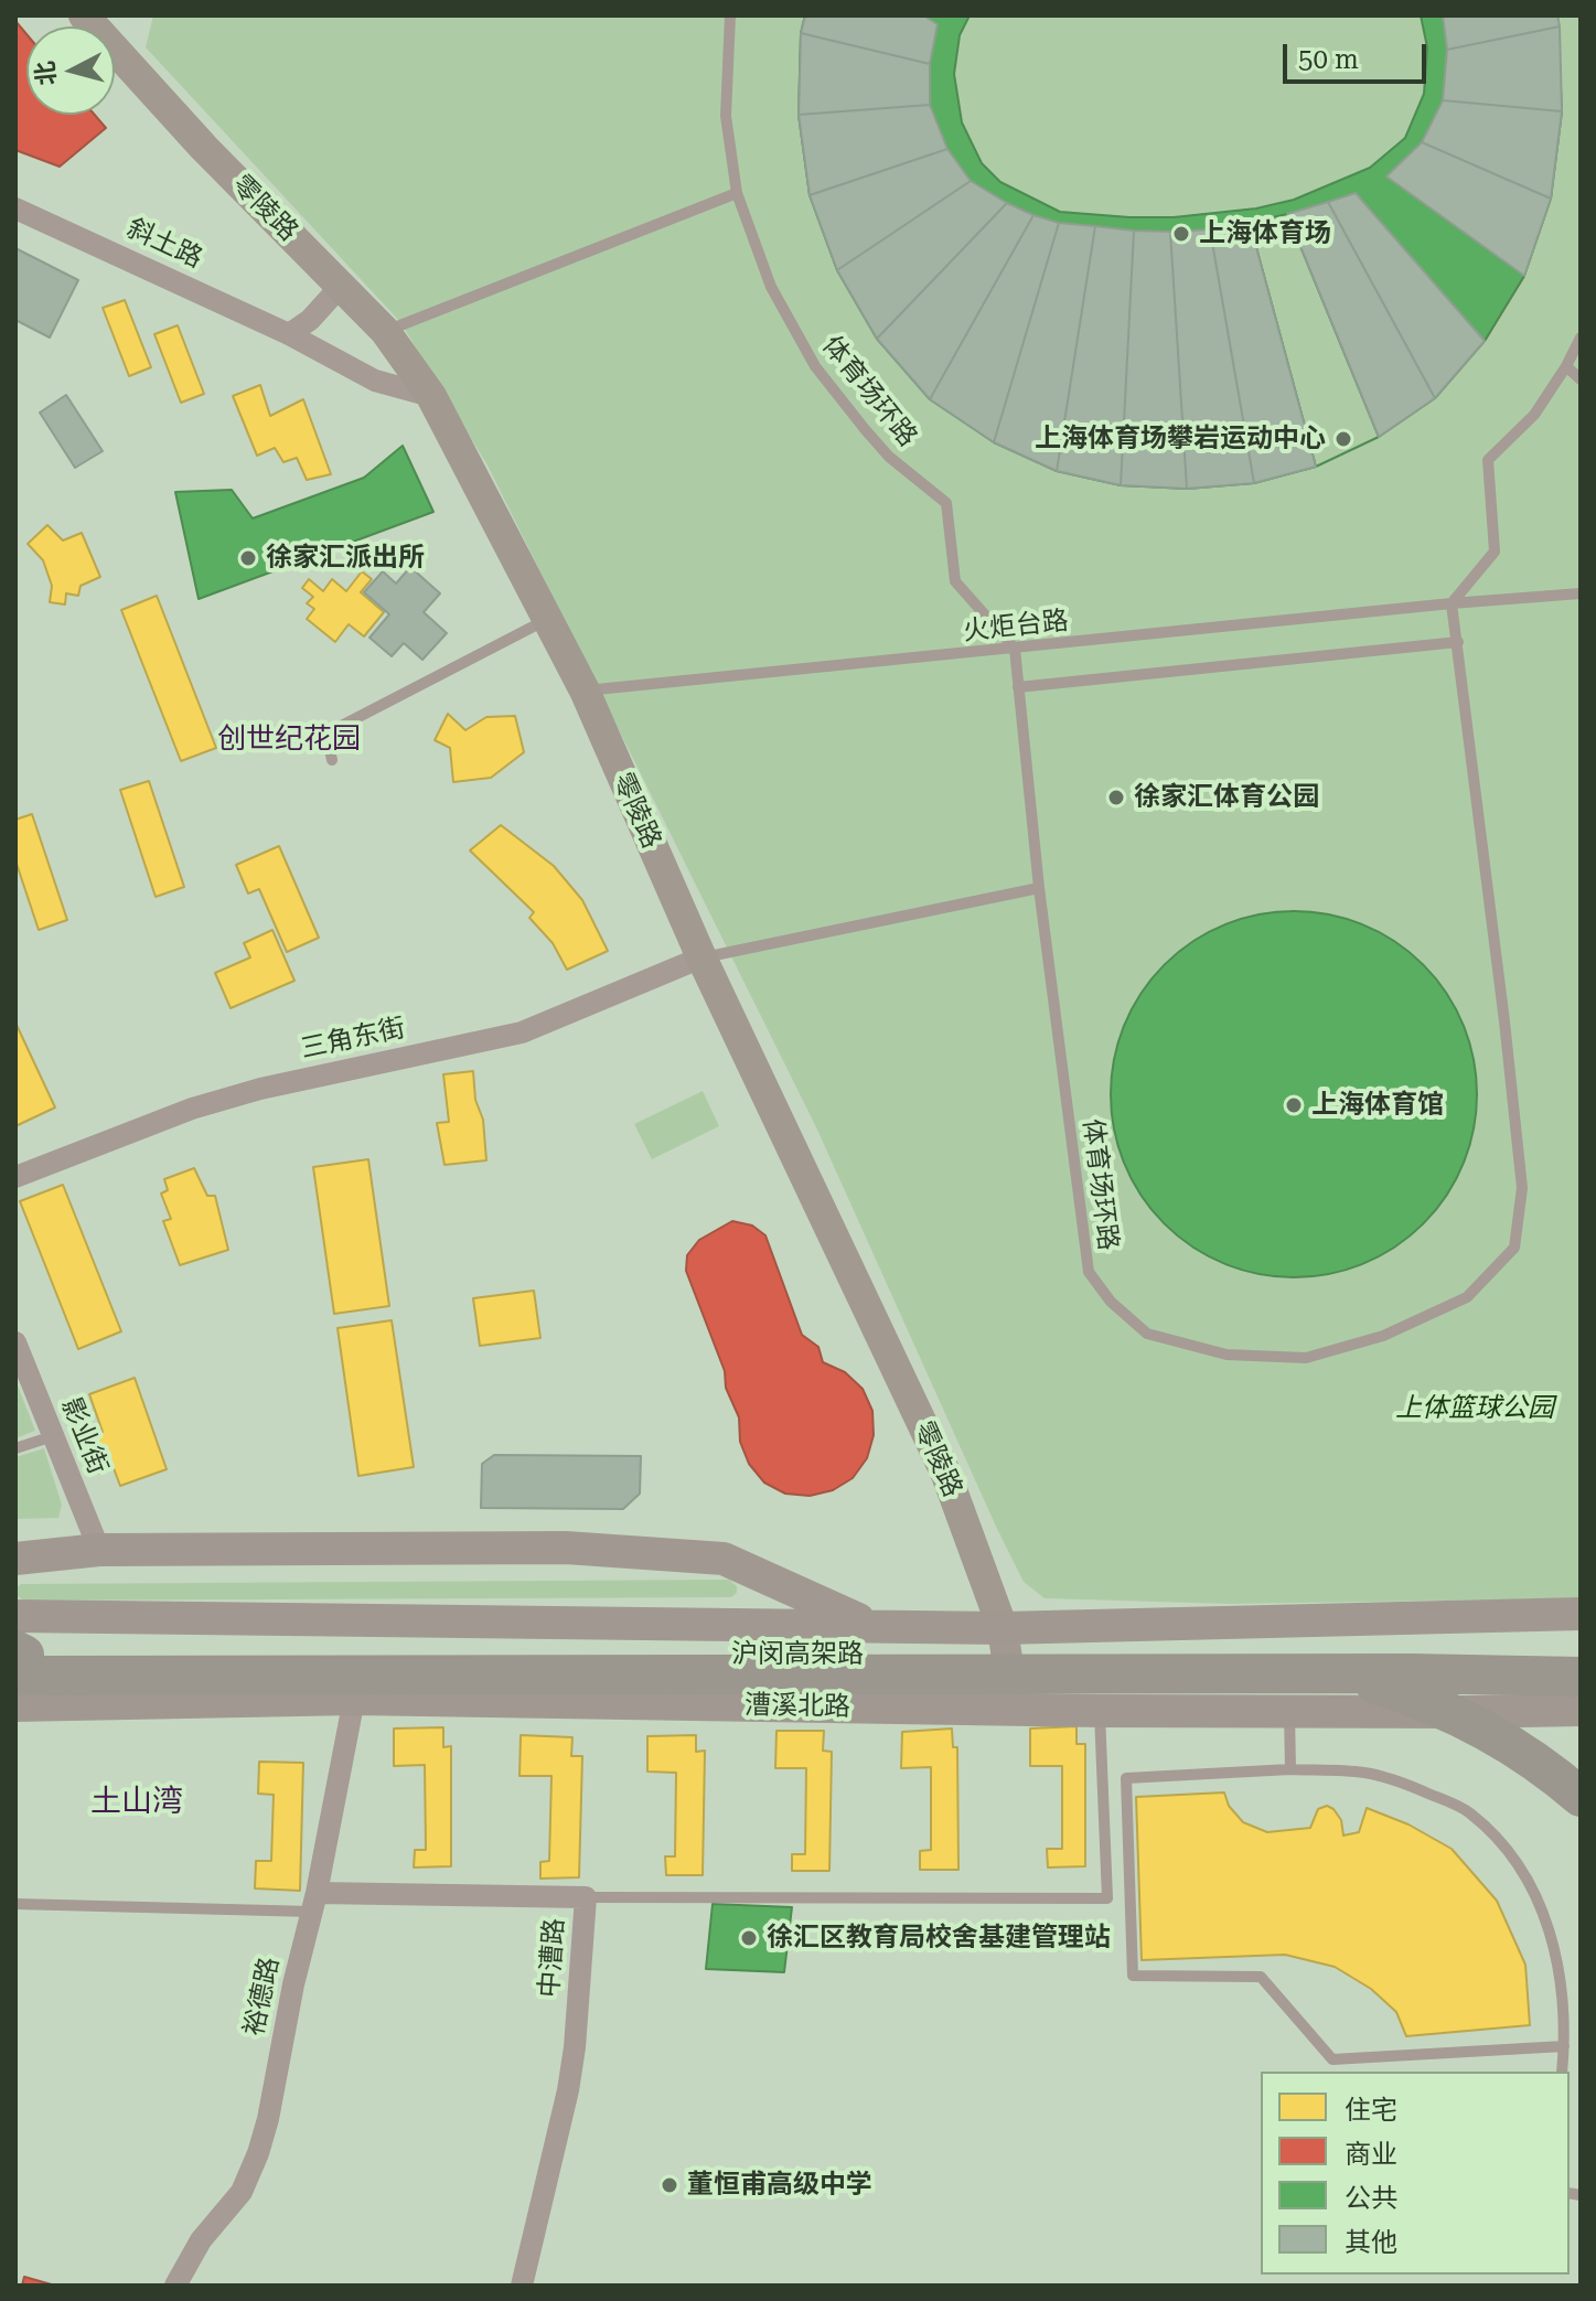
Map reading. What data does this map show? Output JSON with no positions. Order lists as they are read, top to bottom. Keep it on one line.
{"streets":{"highway":["沪闵高架路"],"main road":["漕溪北路"],"street":["零陵路","斜土路","三角东街","影业街","中漕路","裕德路"],"lane":["体育场环路","火炬台路"]},"crossings":[["零陵路","斜土路"],["零陵路","火炬台路"],["零陵路","三角东街"],["零陵路","漕溪北路"],["体育场环路","火炬台路"],["沪闵高架路","漕溪北路"],["漕溪北路","裕德路"],["中漕路","裕德路"]],"districts":["创世纪花园","土山湾"],"parks":["上体篮球公园"],"places":["上海体育场","上海体育场攀岩运动中心","徐家汇派出所","徐家汇体育公园","上海体育馆","徐汇区教育局校舍基建管理站","董恒甫高级中学"],"legend":["住宅","商业","公共","其他"],"scale_bar":"50 m","north":"left"}
